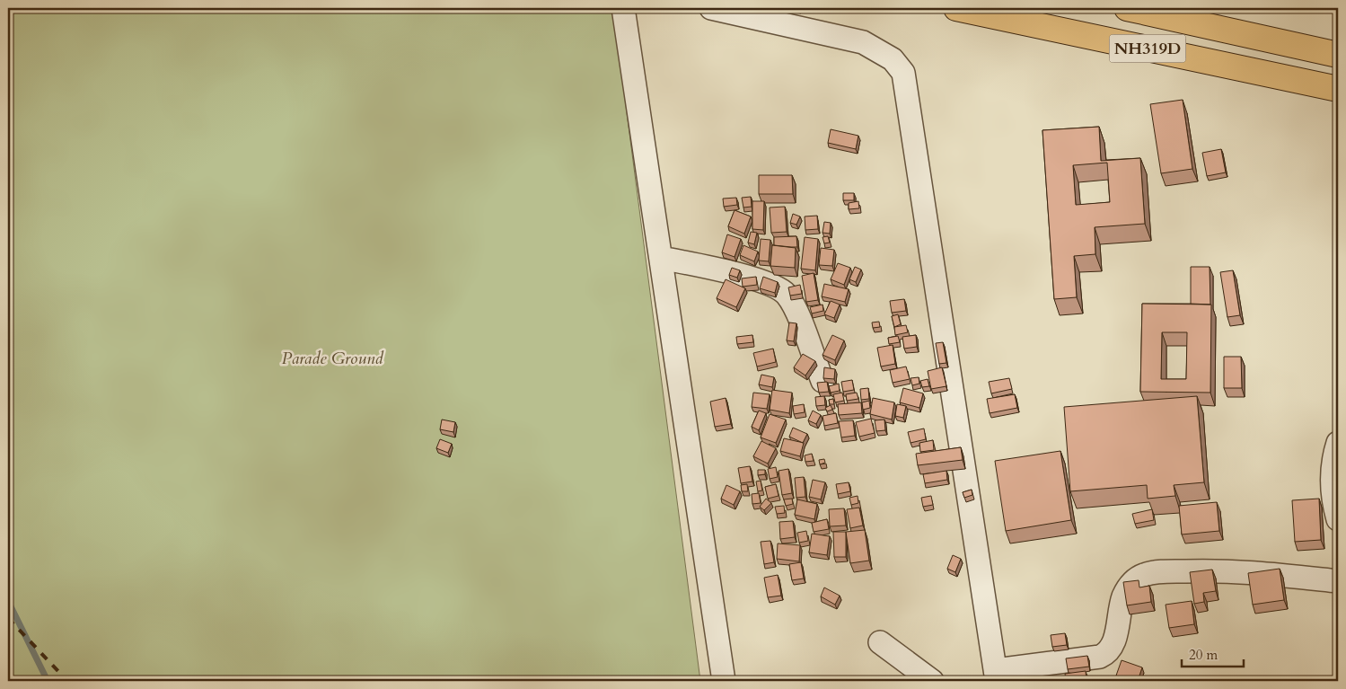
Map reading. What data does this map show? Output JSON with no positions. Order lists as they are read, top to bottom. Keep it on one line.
{"streets":{"highway":["NH319D"]},"parks":["Parade Ground"],"scale_bar":"20 m"}
